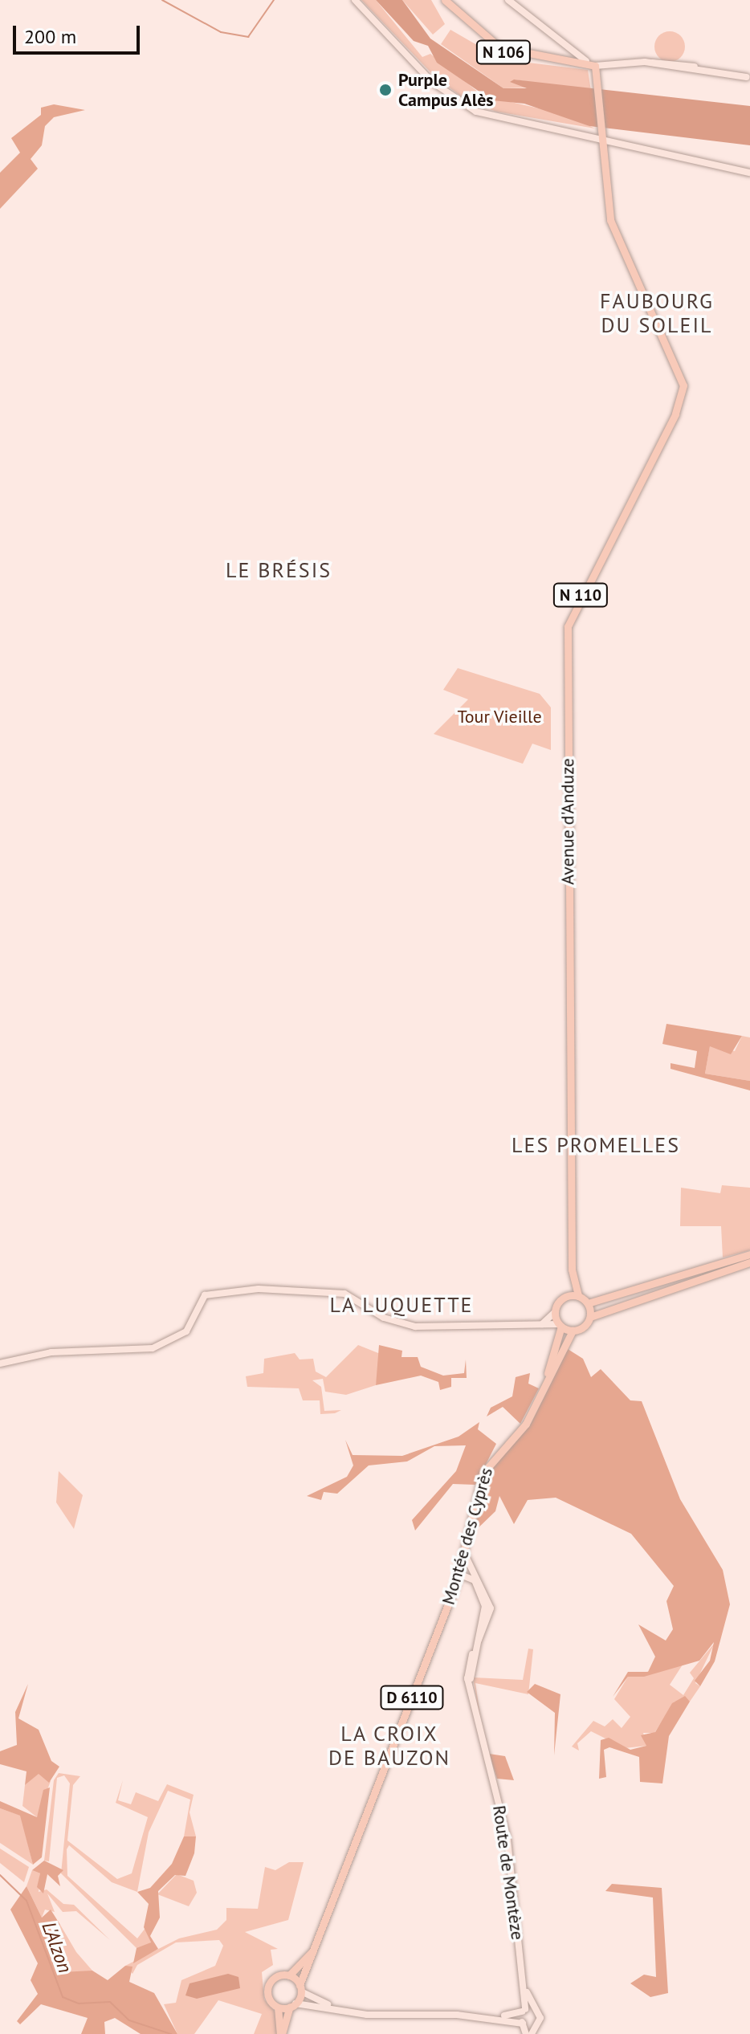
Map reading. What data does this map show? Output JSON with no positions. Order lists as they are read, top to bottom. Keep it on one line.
{"streets":{"main road":["N 106","N 110","Avenue d'Anduze","Montée des Cyprès","D 6110"],"street":["Route de Montèze"]},"crossings":[["Avenue d'Anduze","Montée des Cyprès"],["Montée des Cyprès","Route de Montèze"]],"districts":["FAUBOURG DU SOLEIL","LE BRÉSIS","LES PROMELLES","LA LUQUETTE","LA CROIX DE BAUZON"],"water":["L'Alzon"],"parks":["Tour Vieille"],"places":["Purple Campus Alès"],"scale_bar":"200 m"}
